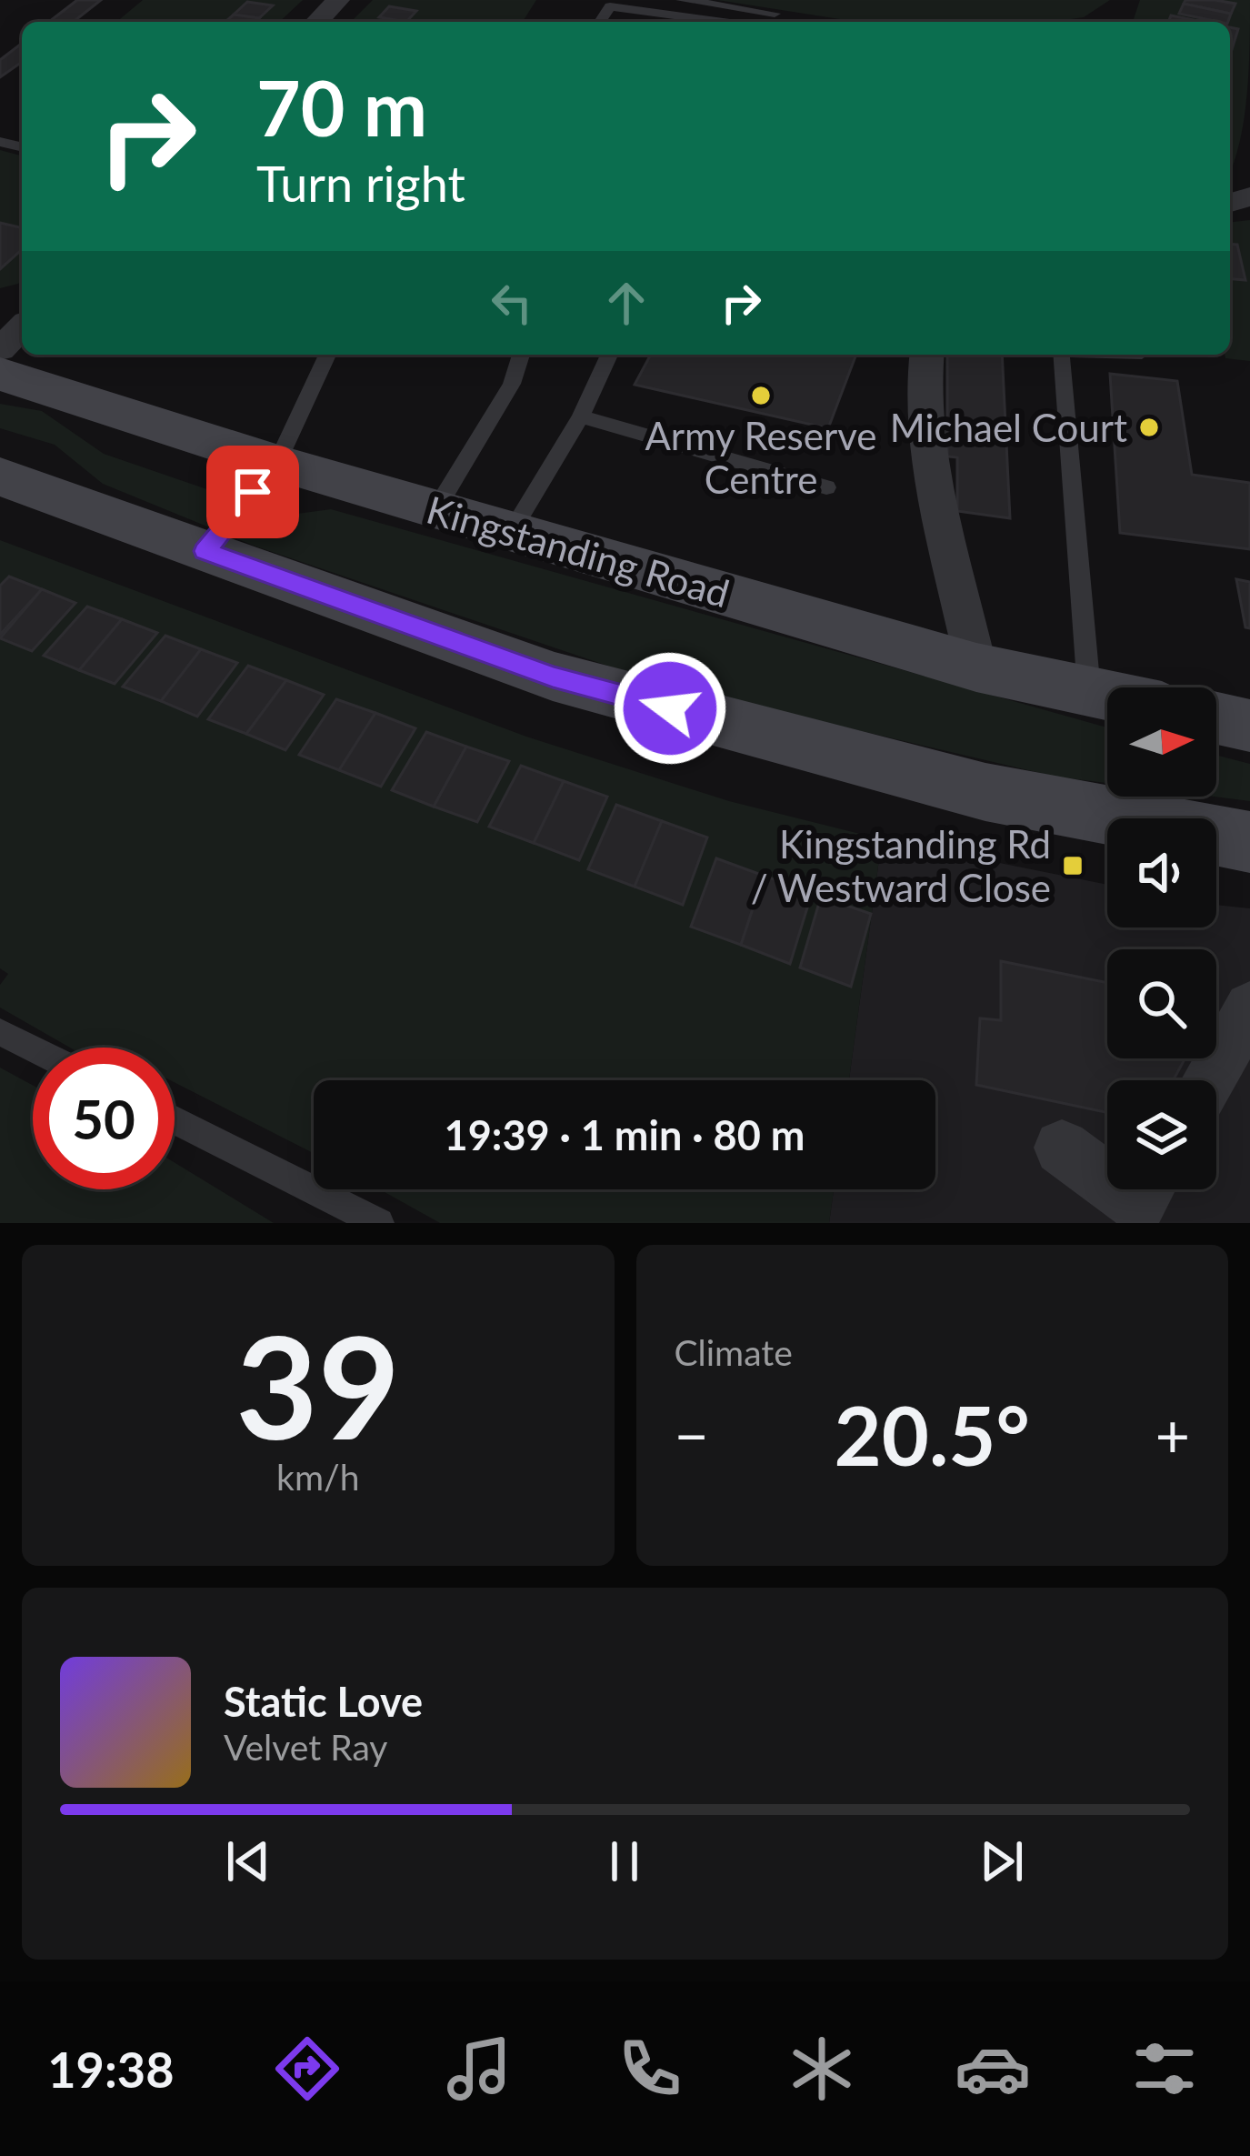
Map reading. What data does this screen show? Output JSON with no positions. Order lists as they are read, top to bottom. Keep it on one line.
{"streets":{"main road":["Kingstanding Road"]},"places":{"other":["Army Reserve Centre","Michael Court"],"transit":["Kingstanding Rd / Westward Close"]},"north":"right","page":{"turn":["70 m","Turn right"],"limit":"50","trip":"19:39 · 1 min · 80 m","tile":[["39","km/h"],"Climate"],"heat":["−","20.5°","+"],"song":["Static Love","Velvet Ray"],"tabs":"19:38"}}
